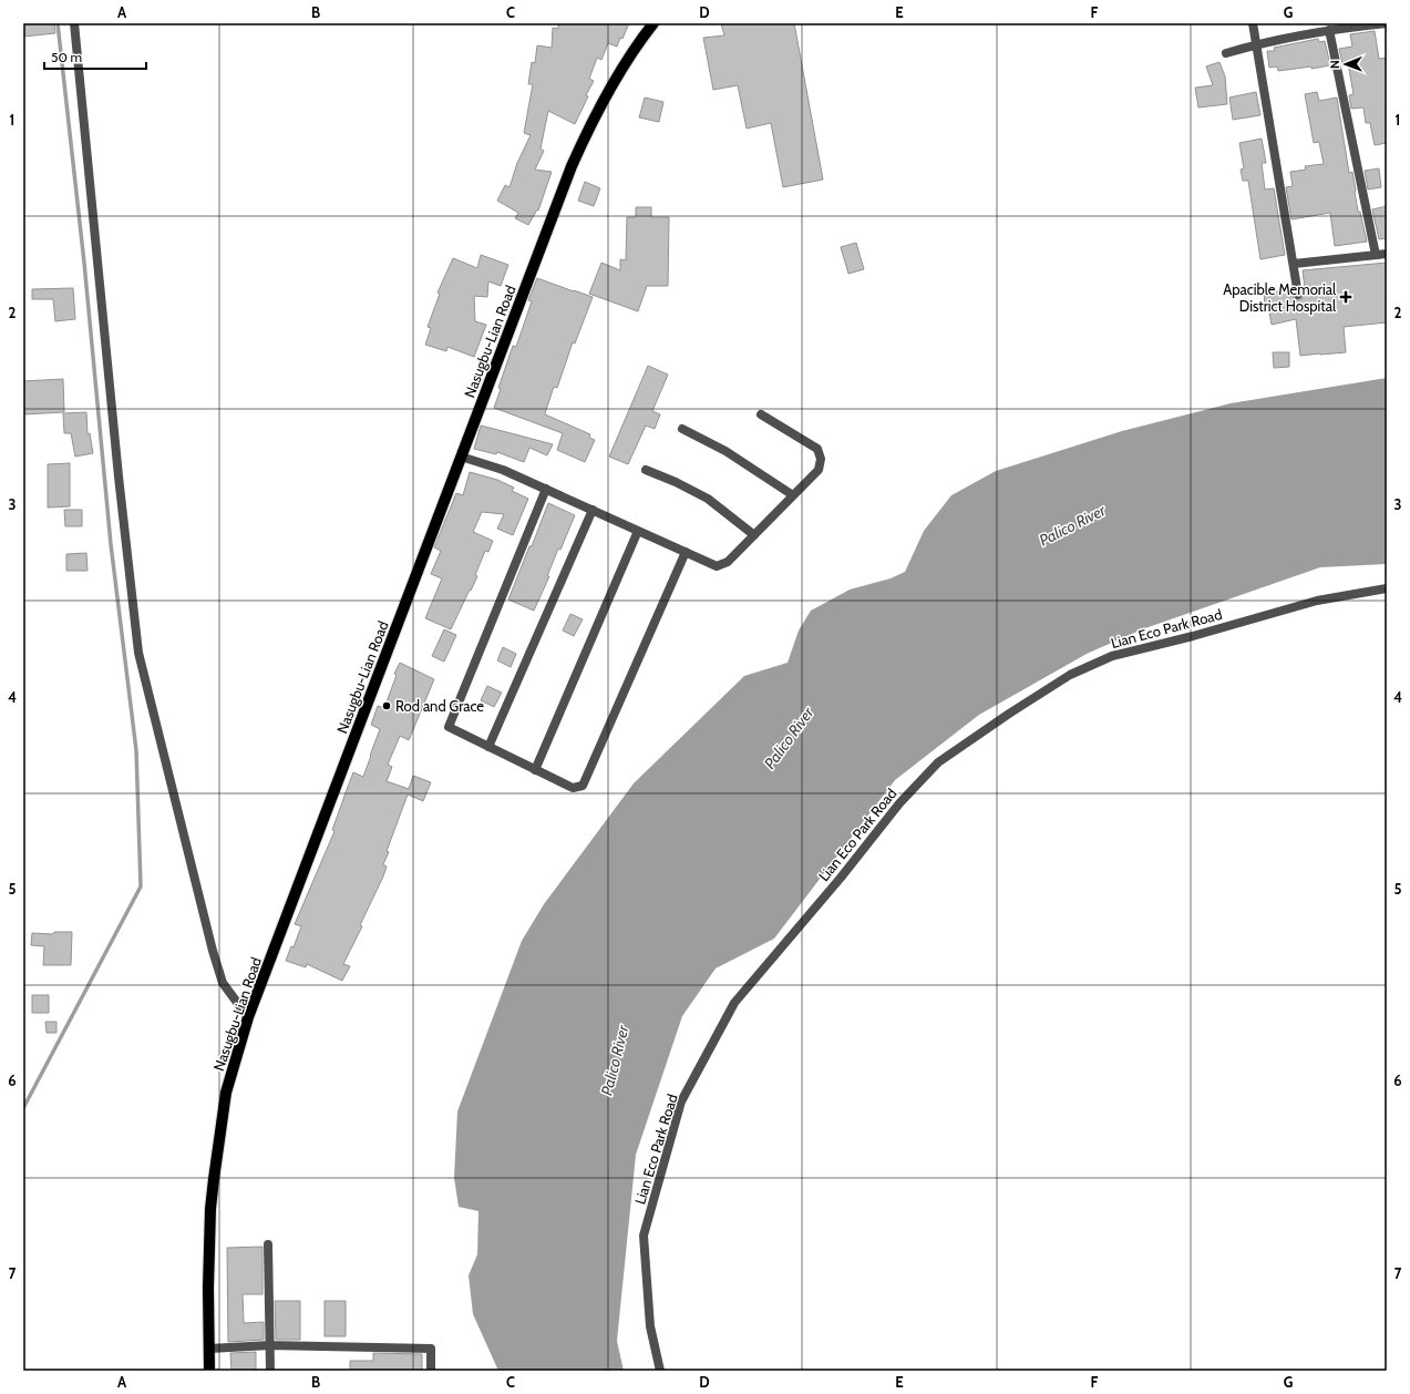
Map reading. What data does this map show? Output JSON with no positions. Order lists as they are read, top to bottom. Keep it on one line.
{"streets":{"main road":["Nasugbu-Lian Road"],"street":["Lian Eco Park Road"]},"water":["Palico River"],"places":{"health":["Apacible Memorial District Hospital"],"other":["Rod and Grace"]},"scale_bar":"50 m","north":"left","grid":{"columns":["A","B","C","D","E","F","G"],"rows":["1","2","3","4","5","6","7"]}}
